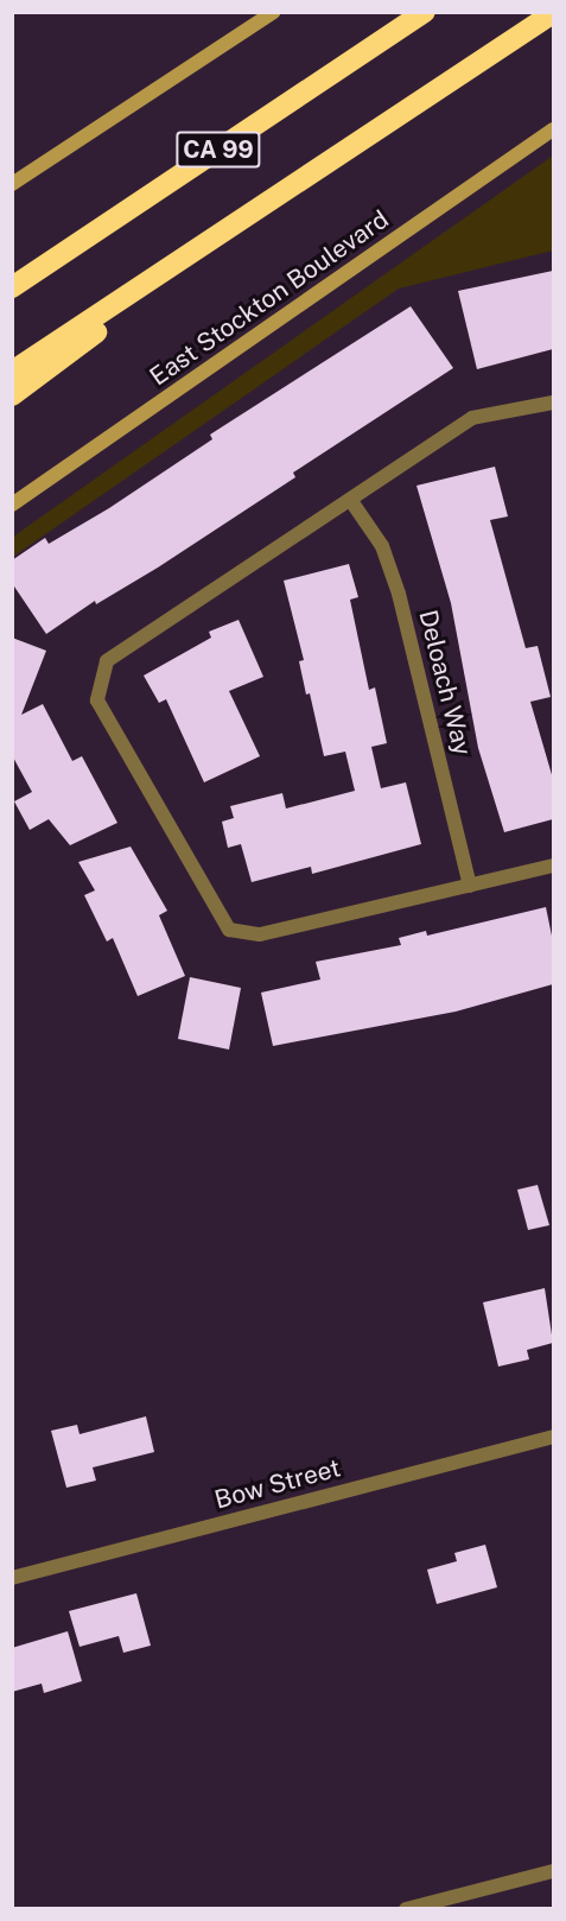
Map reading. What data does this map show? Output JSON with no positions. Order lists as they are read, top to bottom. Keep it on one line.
{"streets":{"highway":["CA 99"],"street":["East Stockton Boulevard","Deloach Way","Bow Street"]}}
